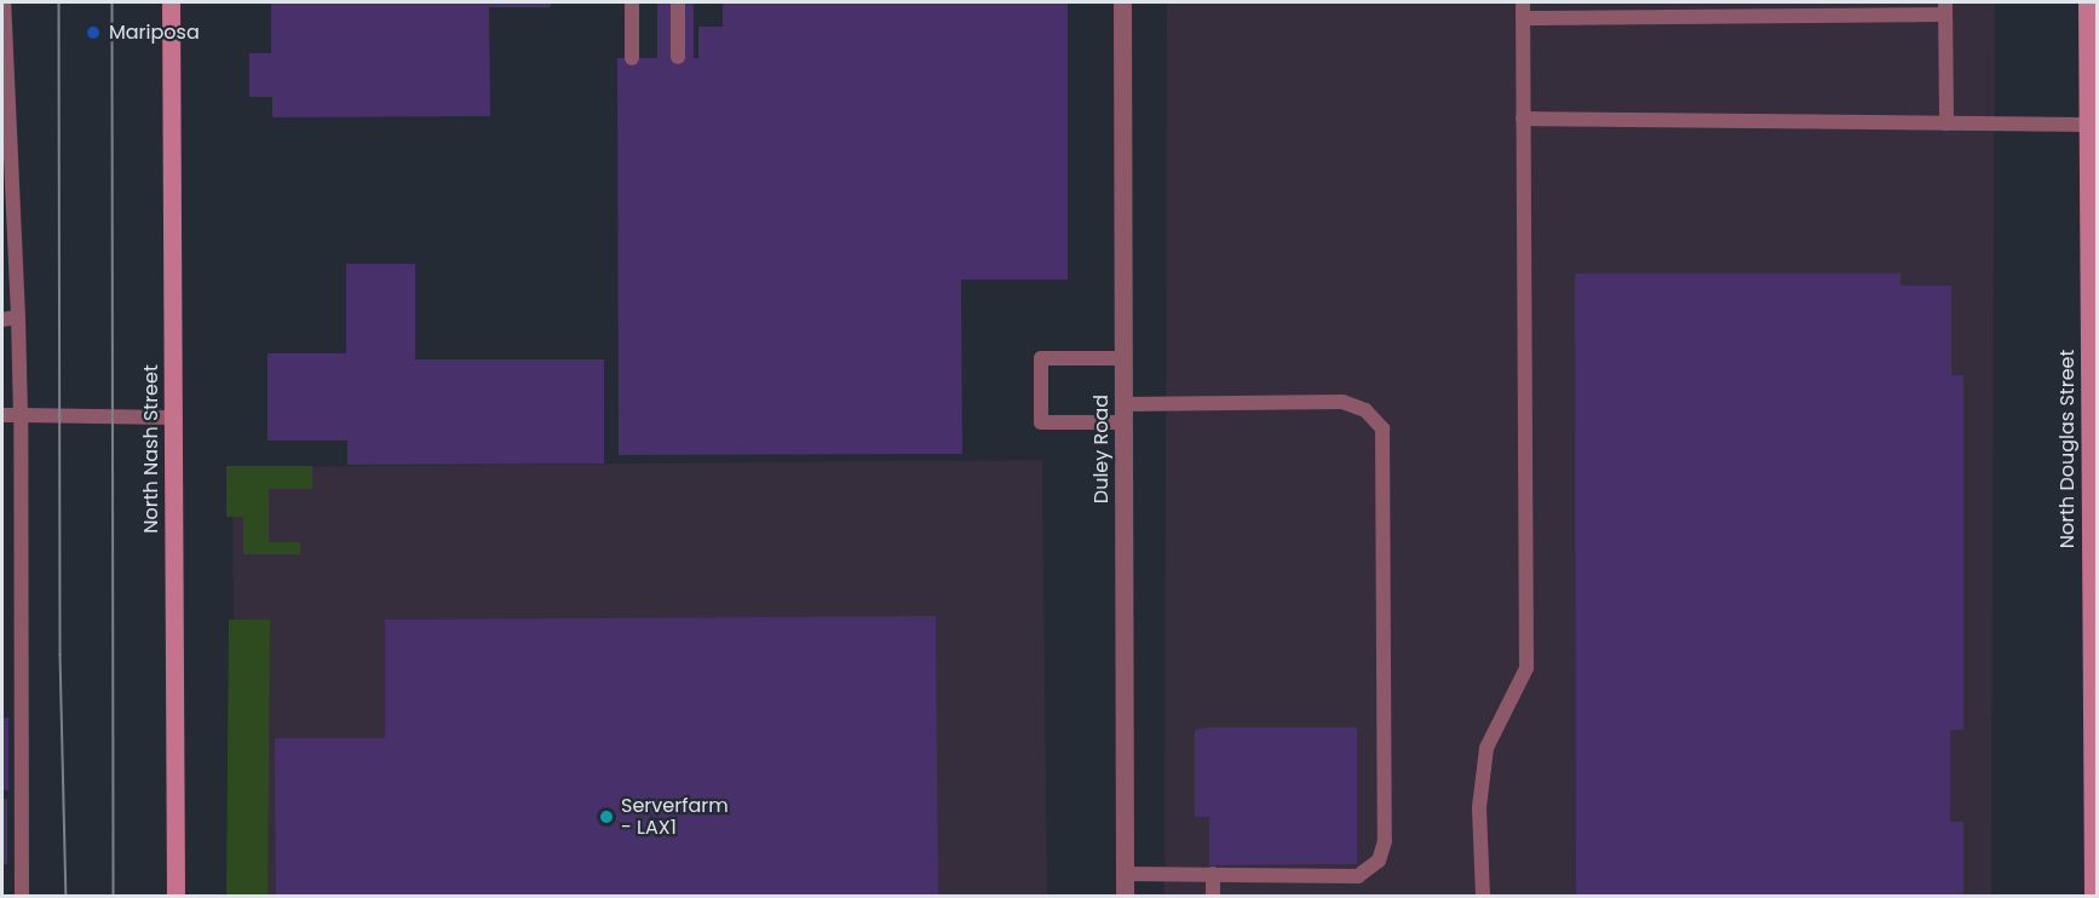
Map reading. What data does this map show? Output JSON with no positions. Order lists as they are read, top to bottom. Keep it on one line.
{"streets":{"main road":["North Nash Street","North Douglas Street"],"street":["Duley Road"]},"places":["Mariposa","Serverfarm - LAX1"]}
